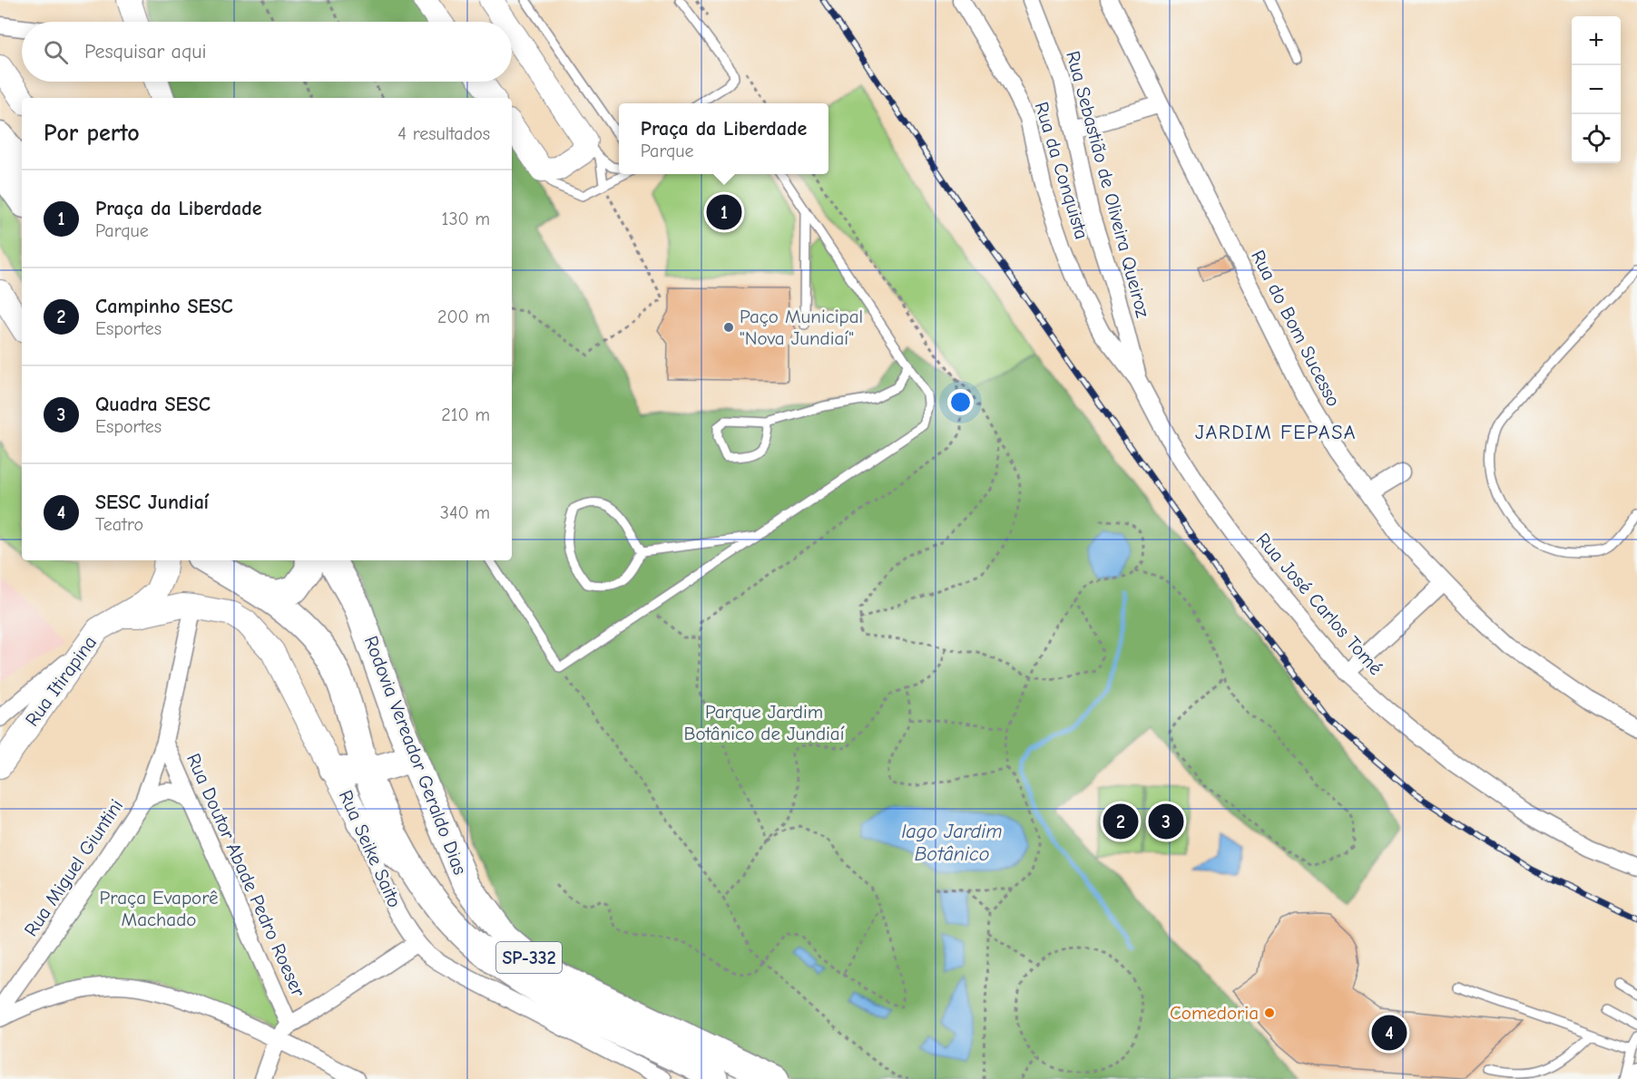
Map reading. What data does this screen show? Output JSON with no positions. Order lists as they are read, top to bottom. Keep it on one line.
{"streets":{"main road":["Rua Itirapina","Rodovia Vereador Geraldo Dias","Rua Seike Saito","SP-332"],"street":["Rua da Conquista","Rua Sebastião de Oliveira Queiroz","Rua do Bom Sucesso","Rua José Carlos Tomé","Rua Miguel Giuntini","Rua Doutor Abade Pedro Roeser"]},"crossings":[["Rua da Conquista","Rua Sebastião de Oliveira Queiroz"],["Rua da Conquista","Rua José Carlos Tomé"],["Rua Sebastião de Oliveira Queiroz","Rua José Carlos Tomé"],["Rua Itirapina","Rua Seike Saito"],["Rua Seike Saito","Rua Miguel Giuntini"],["Rua Miguel Giuntini","Rua Doutor Abade Pedro Roeser"]],"districts":["JARDIM FEPASA"],"water":["lago Jardim Botânico"],"parks":["Parque Jardim Botânico de Jundiaí","Praça Evaporê Machado"],"places":["Paço Municipal \"Nova Jundiaí\"","Comedoria"],"page":{"map_buttons":["+","−"],"search":"Pesquisar aqui","heading":["Por perto","4 resultados"],"popup":["Praça da Liberdade","Parque"],"list":[{"mark":"1","name":"Praça da Liberdade","note":"Parque","value":"130 m"},{"mark":"2","name":"Campinho SESC","note":"Esportes","value":"200 m"},{"mark":"3","name":"Quadra SESC","note":"Esportes","value":"210 m"},{"mark":"4","name":"SESC Jundiaí","note":"Teatro","value":"340 m"}],"pins":["1","2","3","4"]}}
